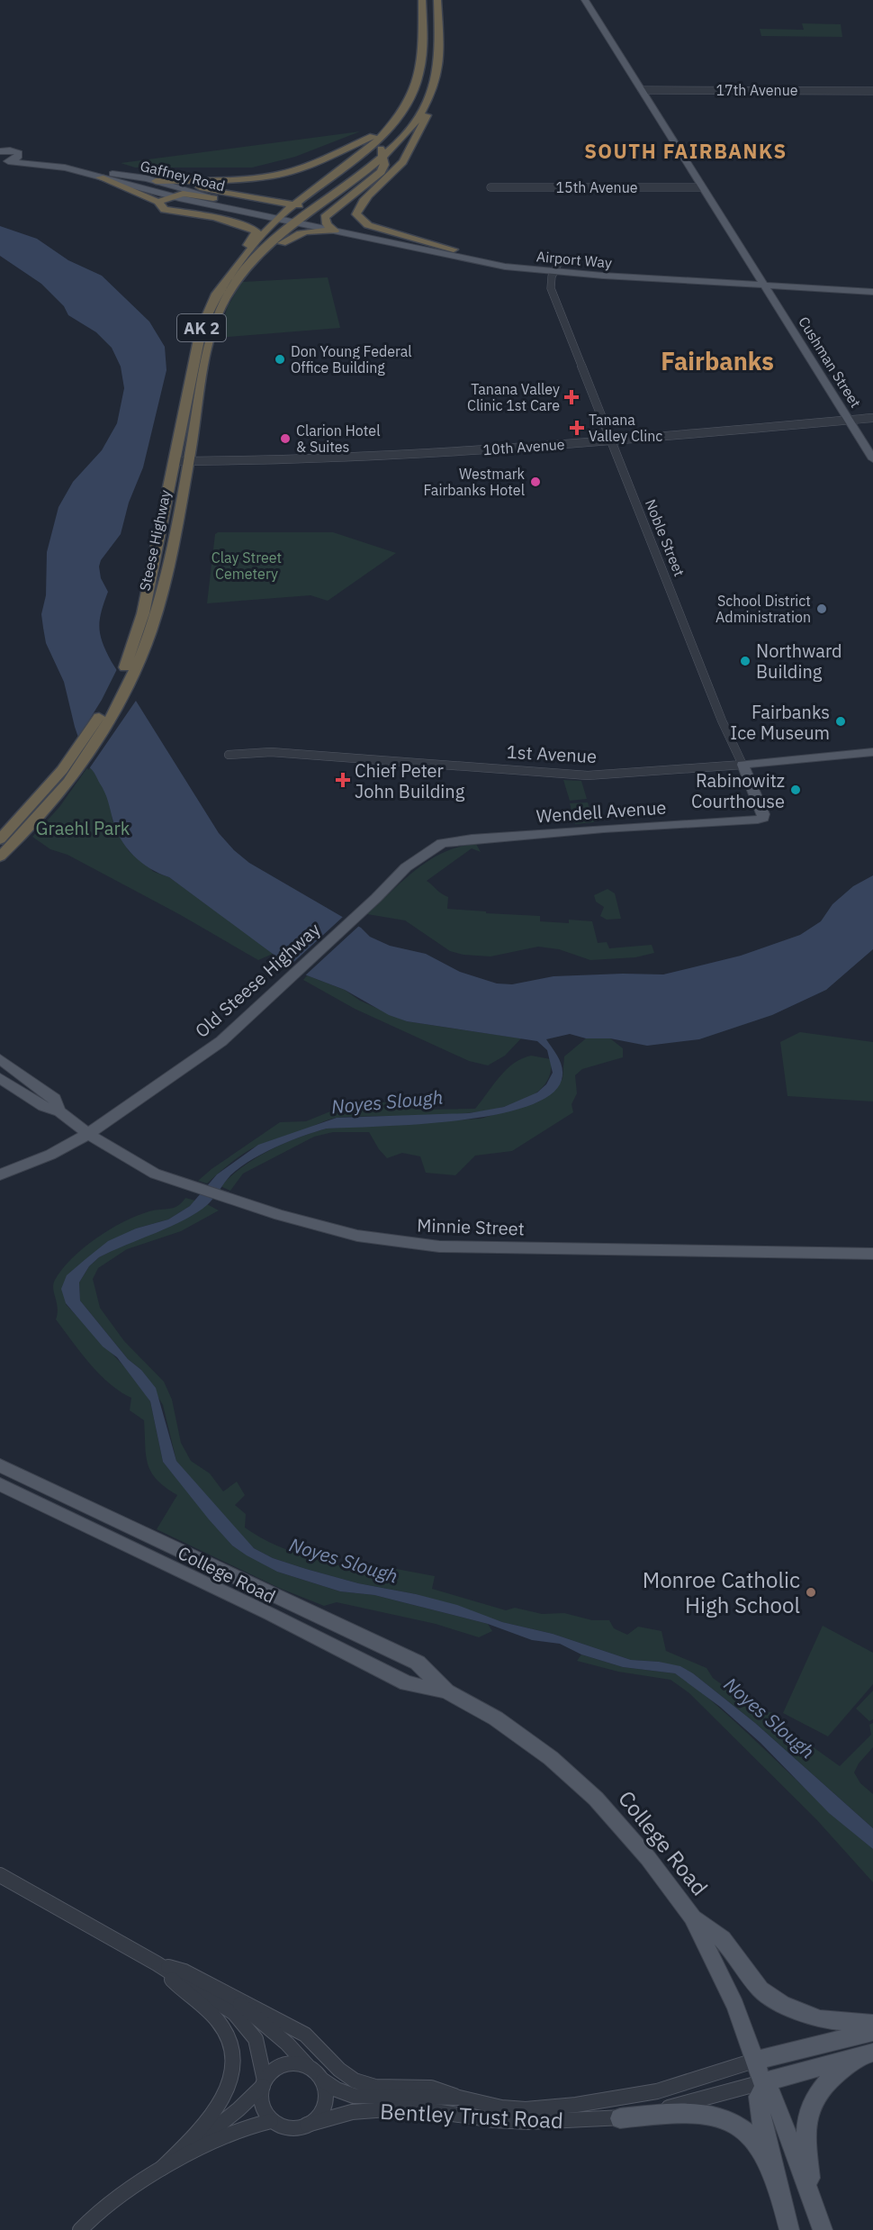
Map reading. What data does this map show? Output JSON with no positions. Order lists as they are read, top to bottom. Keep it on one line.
{"streets":{"highway":["AK 2","Steese Highway"],"main road":["Gaffney Road","Airport Way","Cushman Street","Noble Street","1st Avenue","Wendell Avenue","Old Steese Highway","Minnie Street","College Road"],"street":["17th Avenue","15th Avenue","10th Avenue","Bentley Trust Road"]},"crossings":[["17th Avenue","Cushman Street"],["Gaffney Road","Airport Way"],["Gaffney Road","AK 2"],["Gaffney Road","Steese Highway"],["15th Avenue","Cushman Street"],["Airport Way","AK 2"],["Airport Way","Cushman Street"],["Airport Way","Noble Street"],["Airport Way","Steese Highway"],["AK 2","Steese Highway"],["Cushman Street","10th Avenue"],["10th Avenue","Noble Street"],["10th Avenue","Steese Highway"],["Noble Street","1st Avenue"],["Noble Street","Wendell Avenue"],["Wendell Avenue","Old Steese Highway"],["Old Steese Highway","Minnie Street"],["College Road","Bentley Trust Road"]],"districts":["SOUTH FAIRBANKS","Fairbanks"],"water":["Noyes Slough"],"parks":["Clay Street Cemetery","Graehl Park"],"places":{"other":["Don Young Federal Office Building","Clarion Hotel & Suites","Westmark Fairbanks Hotel","School District Administration","Northward Building","Fairbanks Ice Museum","Rabinowitz Courthouse","Monroe Catholic High School"],"health":["Tanana Valley Clinic 1st Care","Tanana Valley Clinc","Chief Peter John Building"]}}
